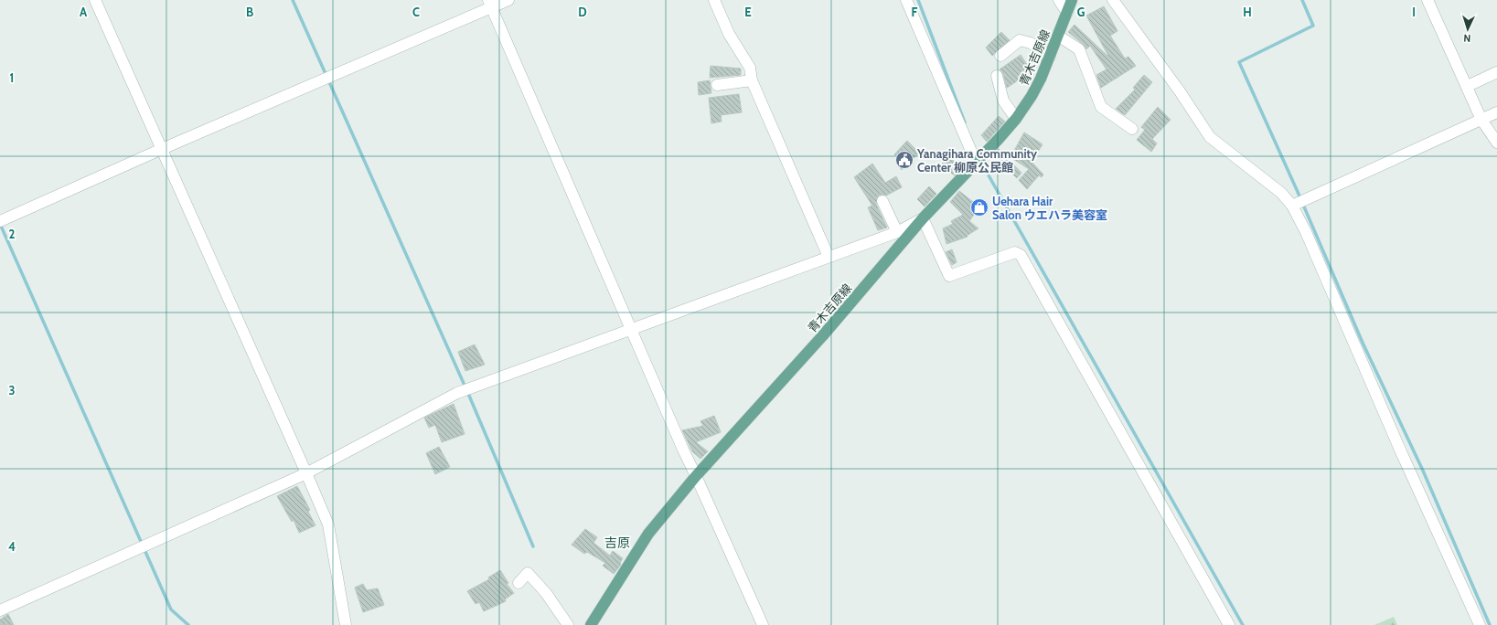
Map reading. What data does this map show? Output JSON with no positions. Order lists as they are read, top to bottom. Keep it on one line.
{"streets":{"main road":["青木吉原線"]},"districts":["吉原"],"places":{"public building":["Yanagihara Community Center 柳原公民館"],"shop":["Uehara Hair Salon ウエハラ美容室"]},"north":"bottom","grid":{"columns":["A","B","C","D","E","F","G","H","I"],"rows":["1","2","3","4"]}}
